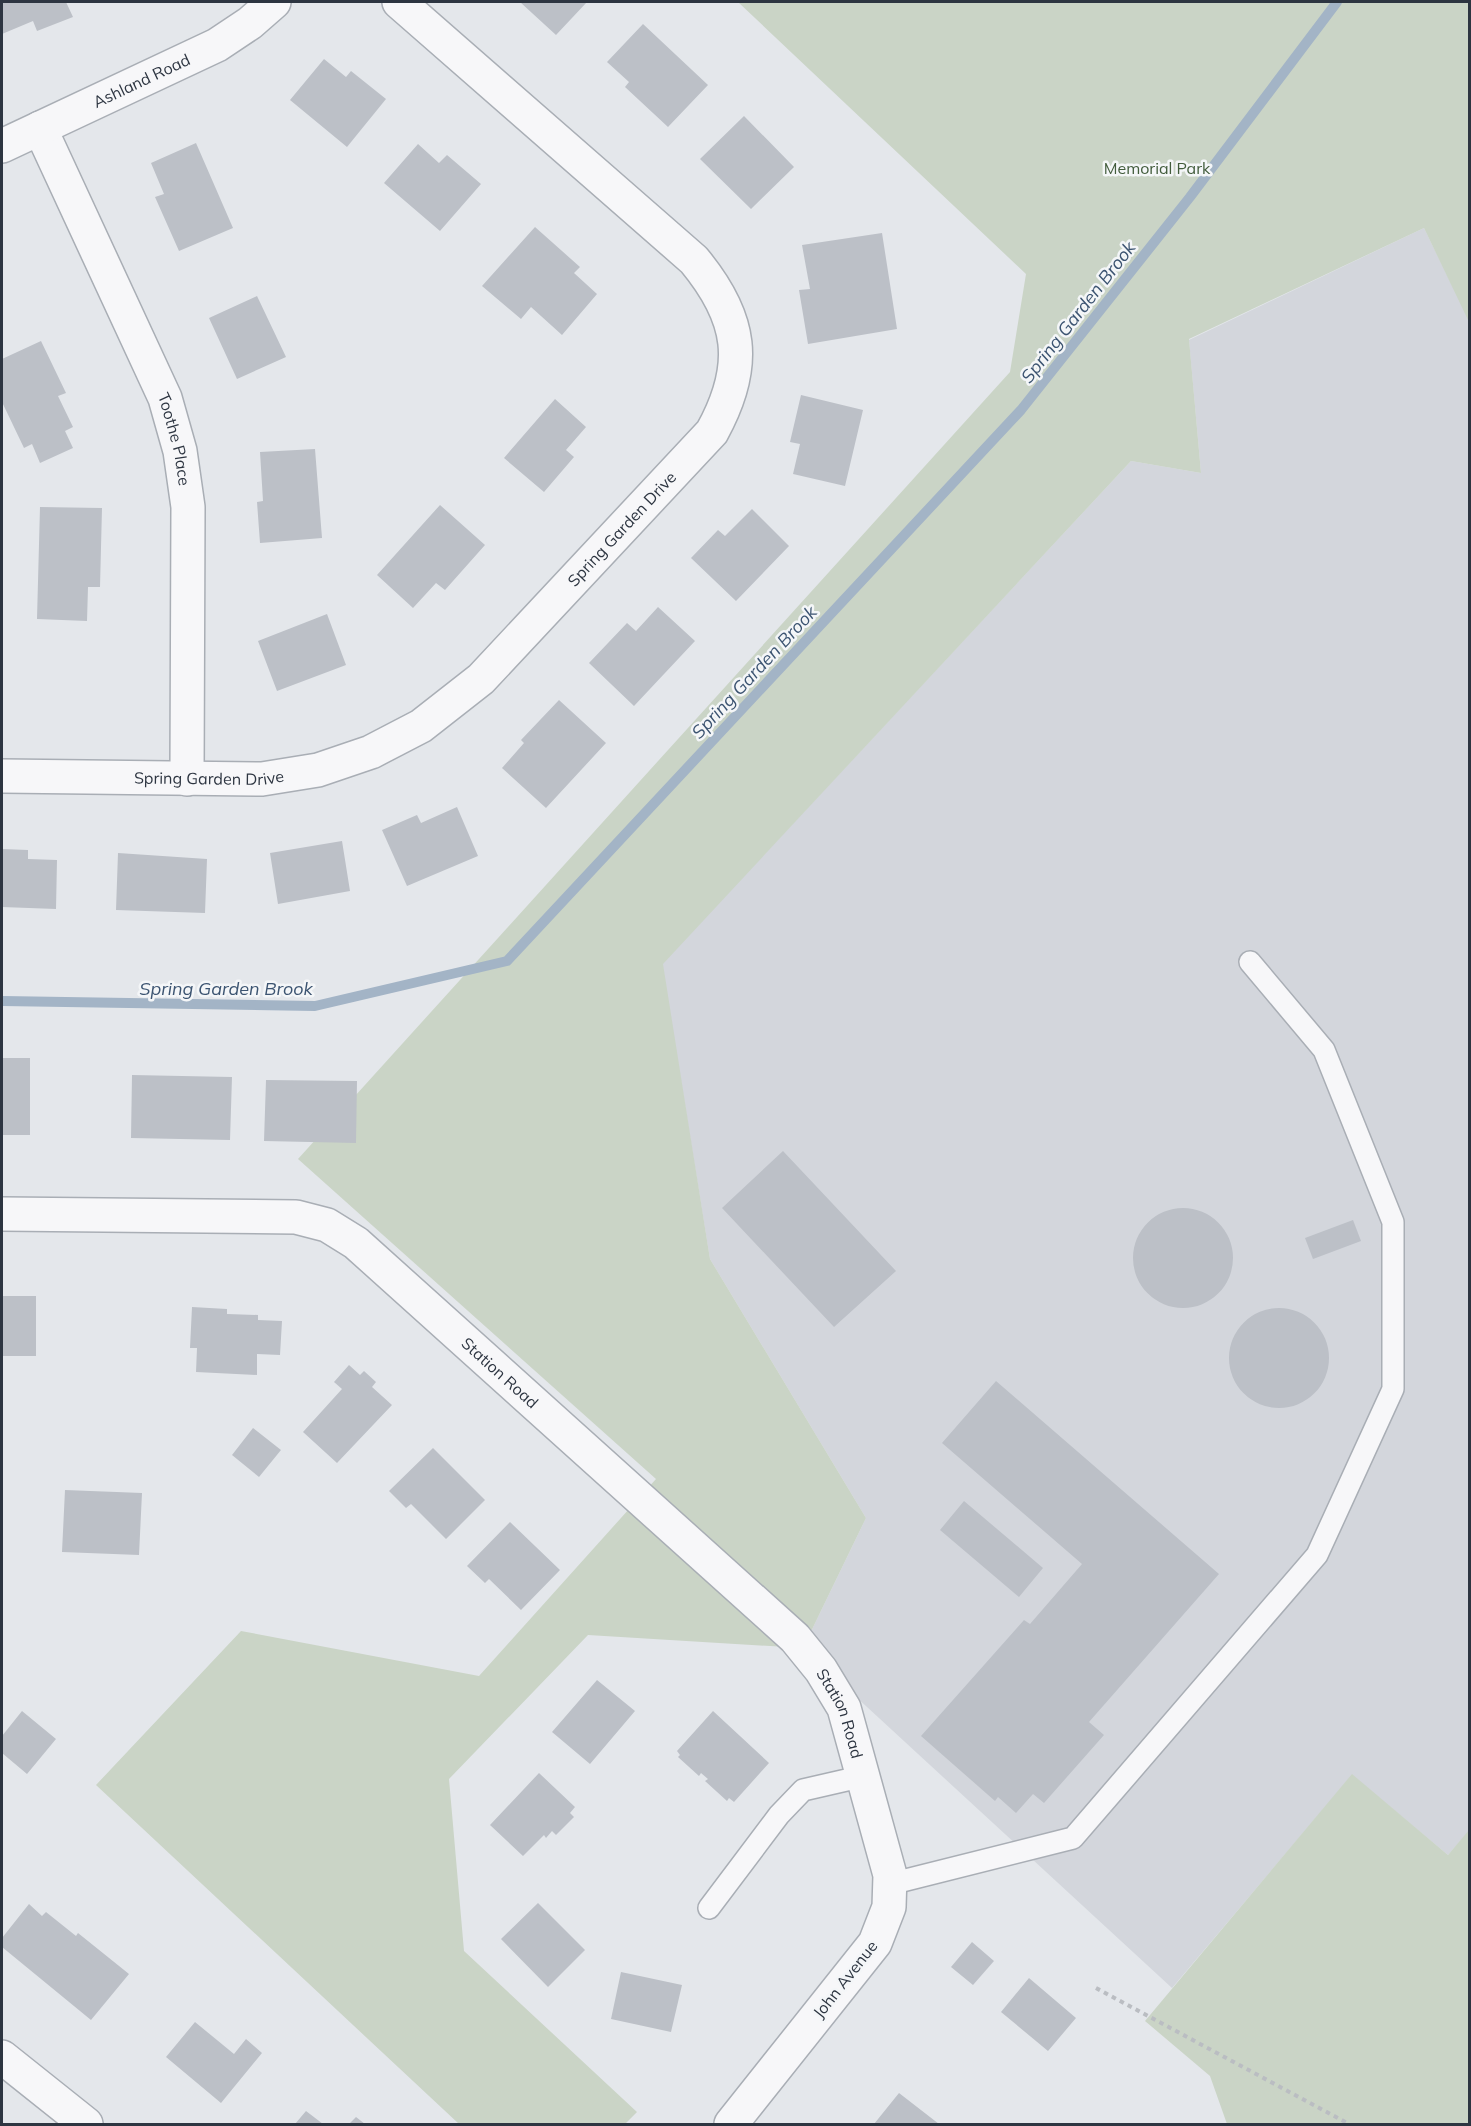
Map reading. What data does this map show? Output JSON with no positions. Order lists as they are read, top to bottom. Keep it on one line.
{"streets":{"street":["Ashland Road","Toothe Place","Spring Garden Drive","Station Road","John Avenue"]},"crossings":[["Ashland Road","Toothe Place"],["Toothe Place","Spring Garden Drive"],["Station Road","John Avenue"]],"water":["Spring Garden Brook"],"parks":["Memorial Park"]}
